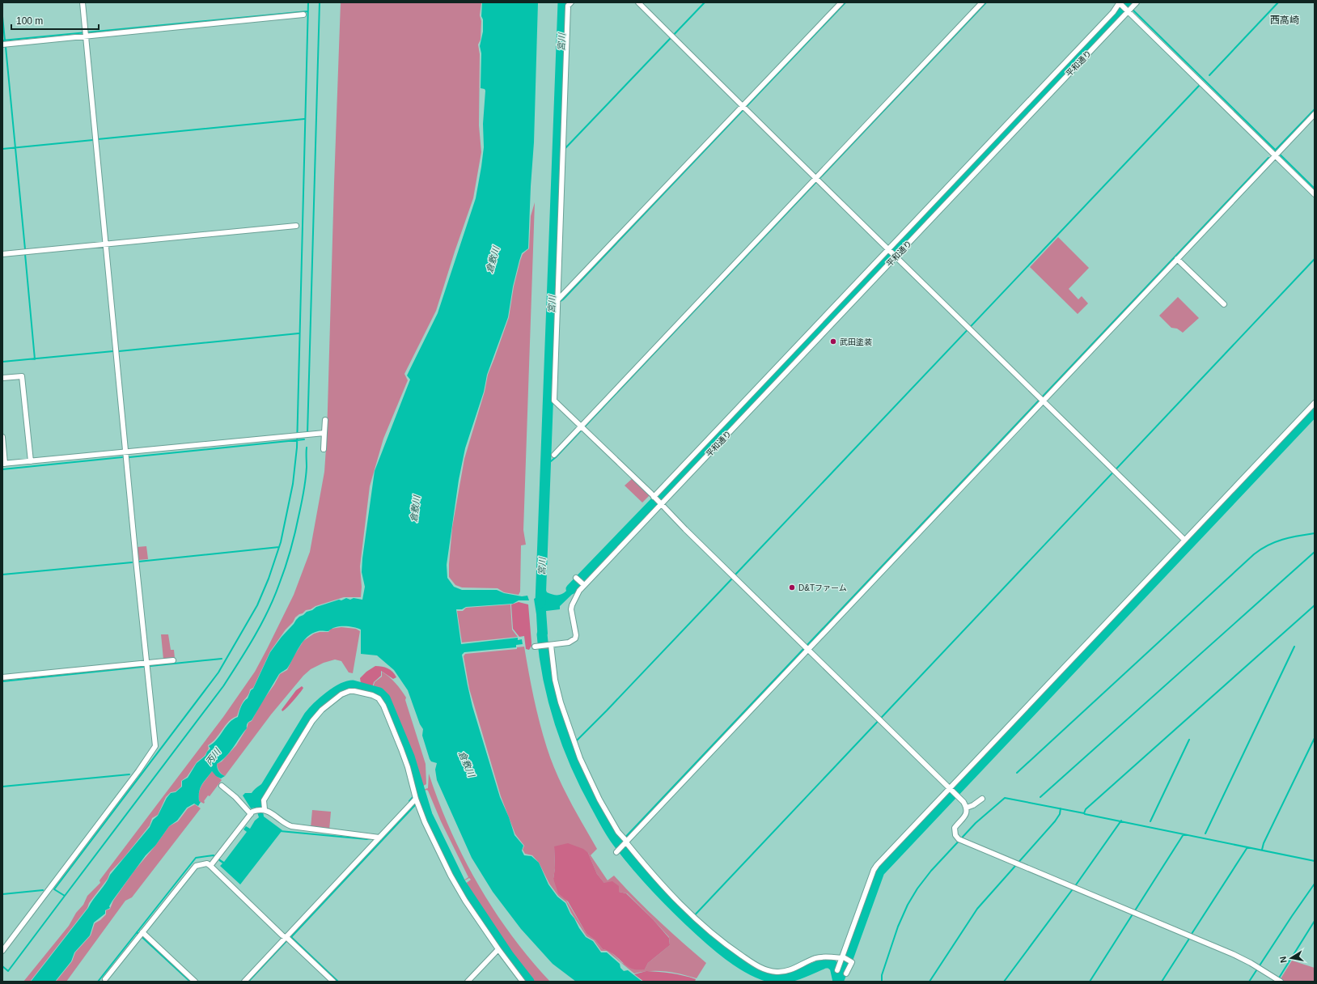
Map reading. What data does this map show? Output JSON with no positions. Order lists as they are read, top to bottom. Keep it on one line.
{"streets":{"street":["平和通り"]},"districts":["西高崎"],"water":["宮川","倉敷川","丙川"],"places":["武田塗装","D&Tファーム"],"scale_bar":"100 m","north":"left"}
